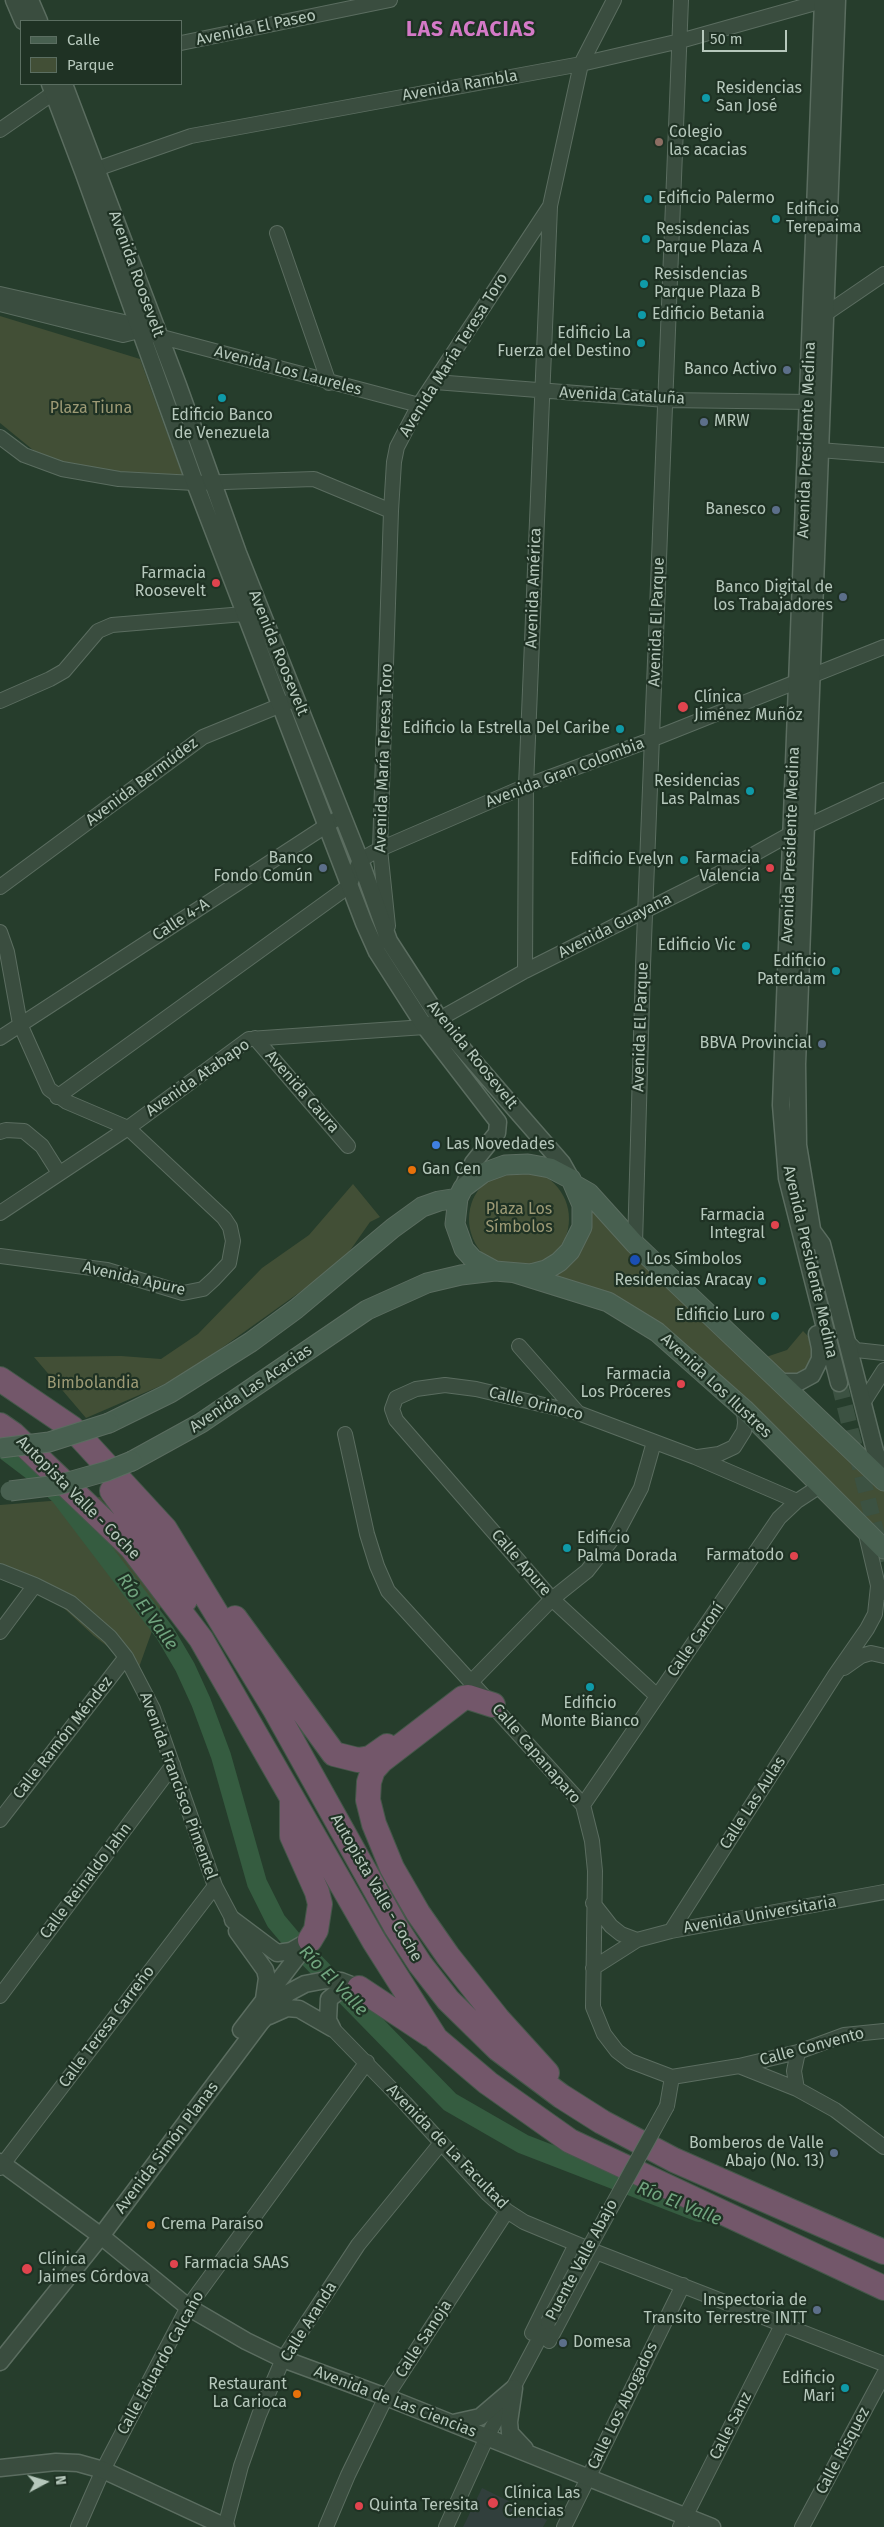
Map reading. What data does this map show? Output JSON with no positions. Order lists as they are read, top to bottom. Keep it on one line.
{"streets":{"highway":["Autopista Valle - Coche"],"main road":["Avenida Los Ilustres","Avenida Las Acacias"],"street":["Avenida El Paseo","Avenida Rambla","Avenida Roosevelt","Avenida María Teresa Toro","Avenida Los Laureles","Avenida Cataluña","Avenida Presidente Medina","Avenida América","Avenida El Parque","Avenida Gran Colombia","Avenida Bermúdez","Calle 4-A","Avenida Guayana","Avenida Atabapo","Avenida Caura","Avenida Apure","Calle Orinoco","Calle Apure","Calle Caroní","Calle Ramón Méndez","Calle Capanaparo","Avenida Francisco Pimentel","Calle Las Aulas","Calle Reinaldo Jahn","Avenida Universitaria","Calle Teresa Carreño","Calle Convento","Avenida de La Facultad","Avenida Simón Planas","Puente Valle Abajo","Calle Aranda","Calle Sanoja","Calle Eduardo Calcaño","Avenida de Las Ciencias","Calle Los Abogados","Calle Sanz","Calle Rísquez"]},"crossings":[["Avenida Rambla","Avenida Roosevelt"],["Avenida Rambla","Avenida María Teresa Toro"],["Avenida Rambla","Avenida Presidente Medina"],["Avenida Rambla","Avenida El Parque"],["Avenida Roosevelt","Avenida María Teresa Toro"],["Avenida Roosevelt","Avenida Los Laureles"],["Avenida Roosevelt","Avenida Gran Colombia"],["Avenida Roosevelt","Avenida Bermúdez"],["Avenida Roosevelt","Calle 4-A"],["Avenida Roosevelt","Avenida Guayana"],["Avenida Roosevelt","Avenida Atabapo"],["Avenida Roosevelt","Avenida Los Ilustres"],["Avenida Roosevelt","Avenida Las Acacias"],["Avenida María Teresa Toro","Avenida Los Laureles"],["Avenida María Teresa Toro","Avenida Cataluña"],["Avenida María Teresa Toro","Avenida América"],["Avenida María Teresa Toro","Avenida Gran Colombia"],["Avenida Cataluña","Avenida Presidente Medina"],["Avenida Cataluña","Avenida América"],["Avenida Cataluña","Avenida El Parque"],["Avenida Presidente Medina","Avenida Gran Colombia"],["Avenida Presidente Medina","Avenida Guayana"],["Avenida América","Avenida Gran Colombia"],["Avenida América","Avenida Guayana"],["Avenida El Parque","Avenida Gran Colombia"],["Avenida El Parque","Avenida Guayana"],["Avenida Guayana","Avenida Atabapo"],["Avenida Atabapo","Avenida Caura"],["Avenida Atabapo","Avenida Apure"],["Avenida Los Ilustres","Avenida Las Acacias"],["Avenida Los Ilustres","Calle Orinoco"],["Avenida Los Ilustres","Calle Caroní"],["Calle Orinoco","Calle Apure"],["Calle Orinoco","Calle Caroní"],["Calle Apure","Calle Caroní"],["Calle Caroní","Calle Capanaparo"],["Calle Ramón Méndez","Avenida Francisco Pimentel"],["Calle Capanaparo","Avenida Universitaria"],["Calle Capanaparo","Calle Convento"],["Calle Capanaparo","Puente Valle Abajo"],["Avenida Francisco Pimentel","Calle Reinaldo Jahn"],["Avenida Francisco Pimentel","Calle Teresa Carreño"],["Calle Las Aulas","Avenida Universitaria"],["Calle Teresa Carreño","Avenida de Las Ciencias"],["Calle Convento","Puente Valle Abajo"],["Avenida de La Facultad","Calle Aranda"],["Avenida de La Facultad","Calle Sanoja"],["Avenida de La Facultad","Calle Eduardo Calcaño"],["Avenida de La Facultad","Calle Los Abogados"],["Avenida de La Facultad","Calle Sanz"],["Avenida Simón Planas","Avenida de Las Ciencias"],["Puente Valle Abajo","Avenida de Las Ciencias"],["Calle Aranda","Avenida de Las Ciencias"],["Calle Sanoja","Avenida de Las Ciencias"],["Calle Eduardo Calcaño","Avenida de Las Ciencias"],["Avenida de Las Ciencias","Calle Los Abogados"],["Avenida de Las Ciencias","Calle Sanz"]],"districts":["LAS ACACIAS"],"water":["Río El Valle"],"parks":["Plaza Tiuna","Plaza Los Símbolos","Bimbolandia"],"places":["Residencias San José","Colegio las acacias","Edificio Palermo","Edificio Terepaima","Resisdencias Parque Plaza A","Resisdencias Parque Plaza B","Edificio Betania","Edificio La Fuerza del Destino","Banco Activo","Edificio Banco de Venezuela","MRW","Banesco","Farmacia Roosevelt","Banco Digital de los Trabajadores","Clínica Jiménez Muñóz","Edificio la Estrella Del Caribe","Residencias Las Palmas","Edificio Evelyn","Banco Fondo Común","Farmacia Valencia","Edificio Vic","Edificio Paterdam","BBVA Provincial","Las Novedades","Gan Cen","Farmacia Integral","Los Símbolos","Residencias Aracay","Edificio Luro","Farmacia Los Próceres","Edificio Palma Dorada","Farmatodo","Edificio Monte Bianco","Bomberos de Valle Abajo (No. 13)","Crema Paraíso","Farmacia SAAS","Clínica Jaimes Córdova","Inspectoria de Transito Terrestre INTT","Domesa","Edificio Mari","Restaurant La Carioca","Clínica Las Ciencias","Quinta Teresita"],"legend":["Calle","Parque"],"scale_bar":"50 m","north":"right"}
